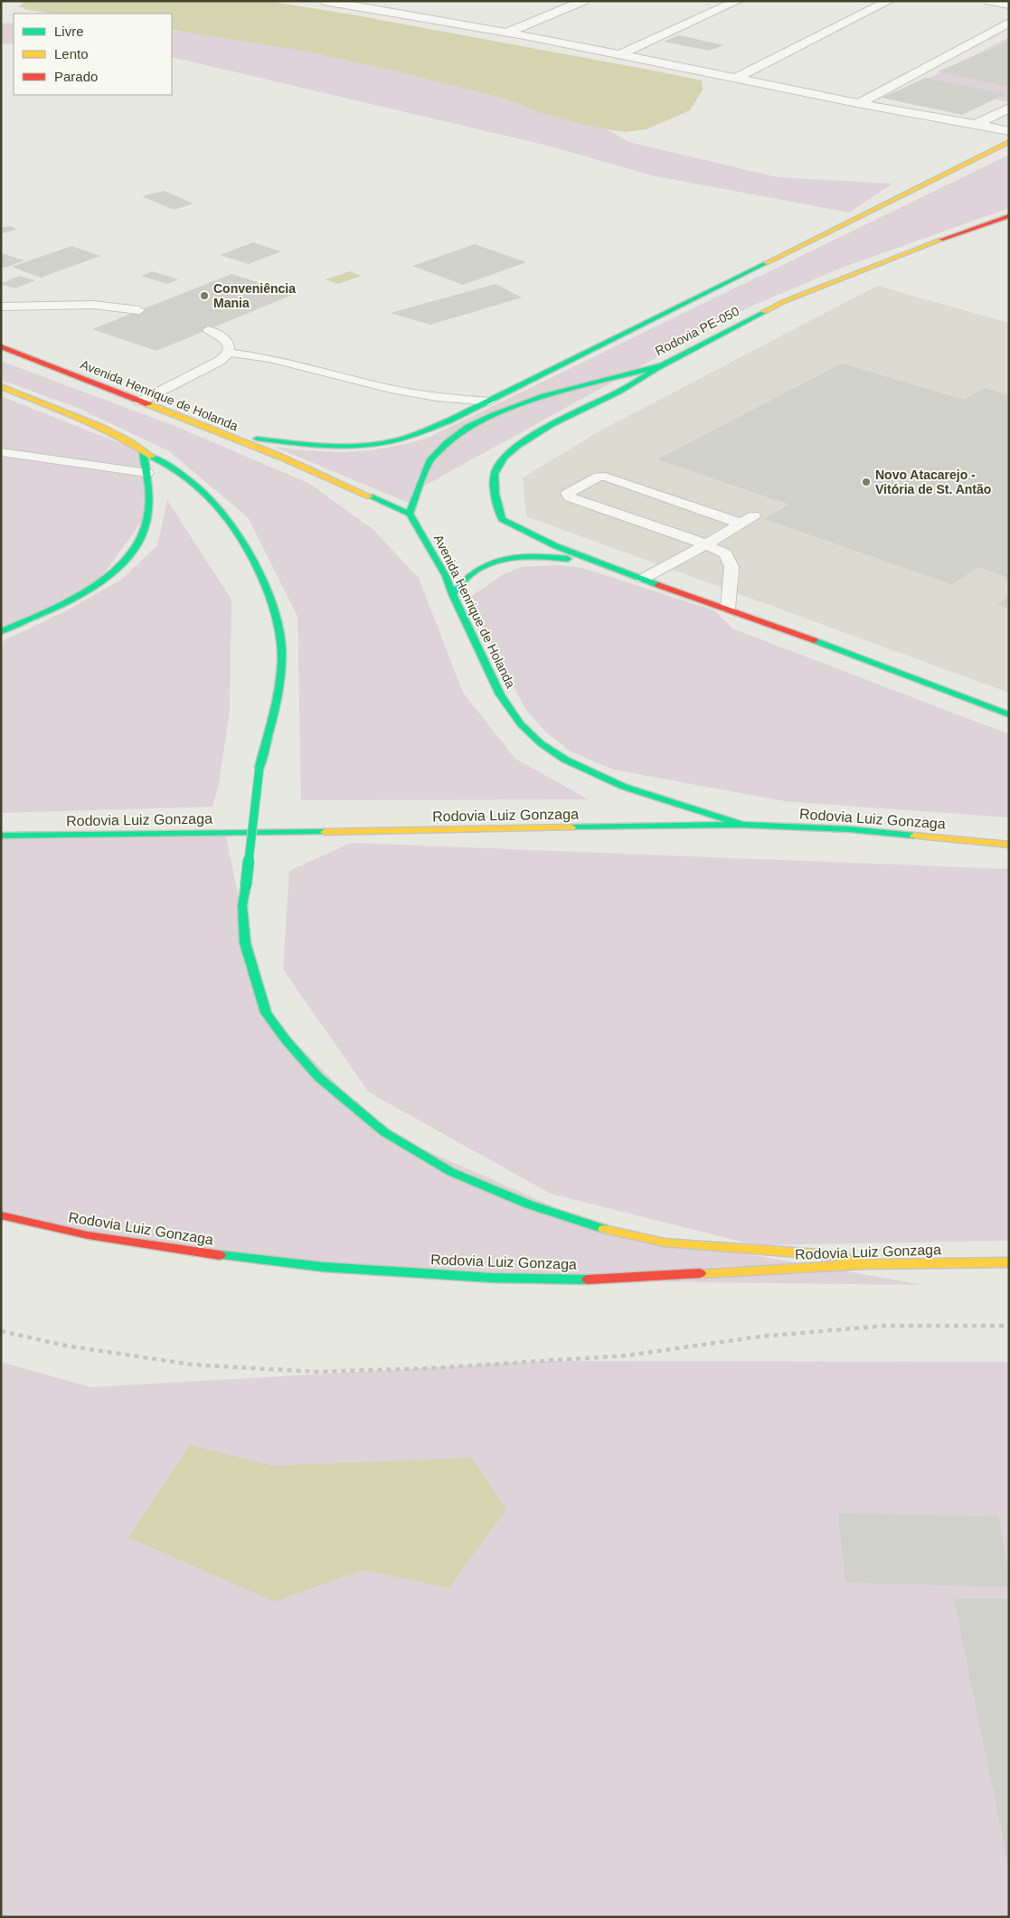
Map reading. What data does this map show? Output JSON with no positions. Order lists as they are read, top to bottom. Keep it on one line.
{"streets":{"main road":["Rodovia PE-050","Avenida Henrique de Holanda","Rodovia Luiz Gonzaga"]},"crossings":[["Rodovia PE-050","Avenida Henrique de Holanda"],["Avenida Henrique de Holanda","Rodovia Luiz Gonzaga"]],"places":["Conveniência Mania","Novo Atacarejo - Vitória de St. Antão"],"legend":["Livre","Lento","Parado"]}
